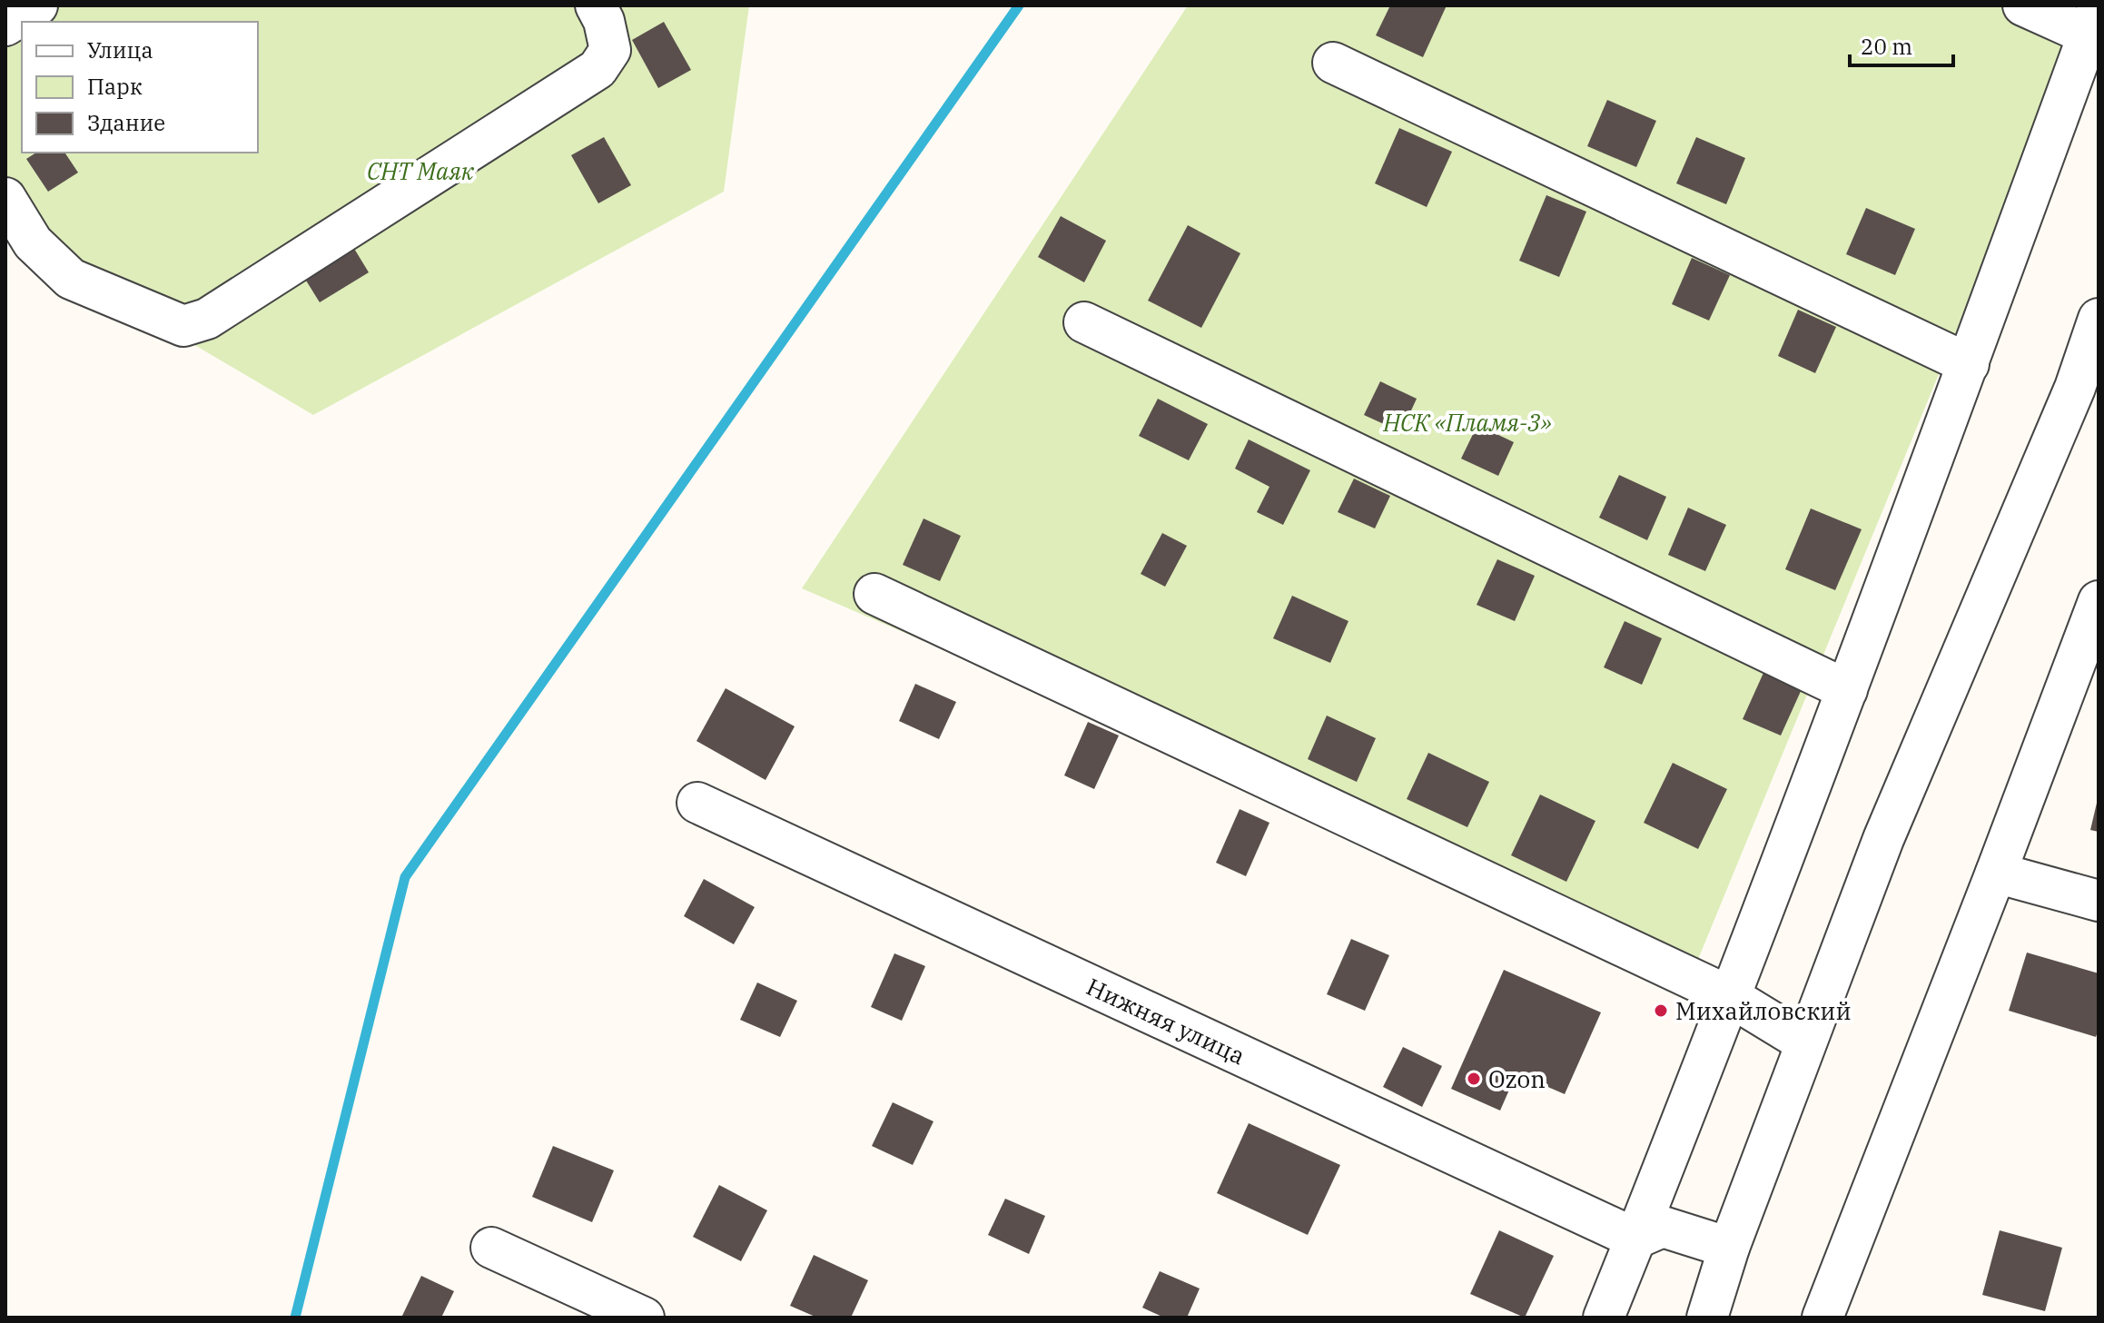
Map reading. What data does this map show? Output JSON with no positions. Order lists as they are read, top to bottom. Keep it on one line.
{"streets":{"street":["Нижняя улица"]},"parks":["СНТ Маяк","НСК «Пламя-3»"],"places":["Михайловский","Ozon"],"legend":["Улица","Парк","Здание"],"scale_bar":"20 m"}
